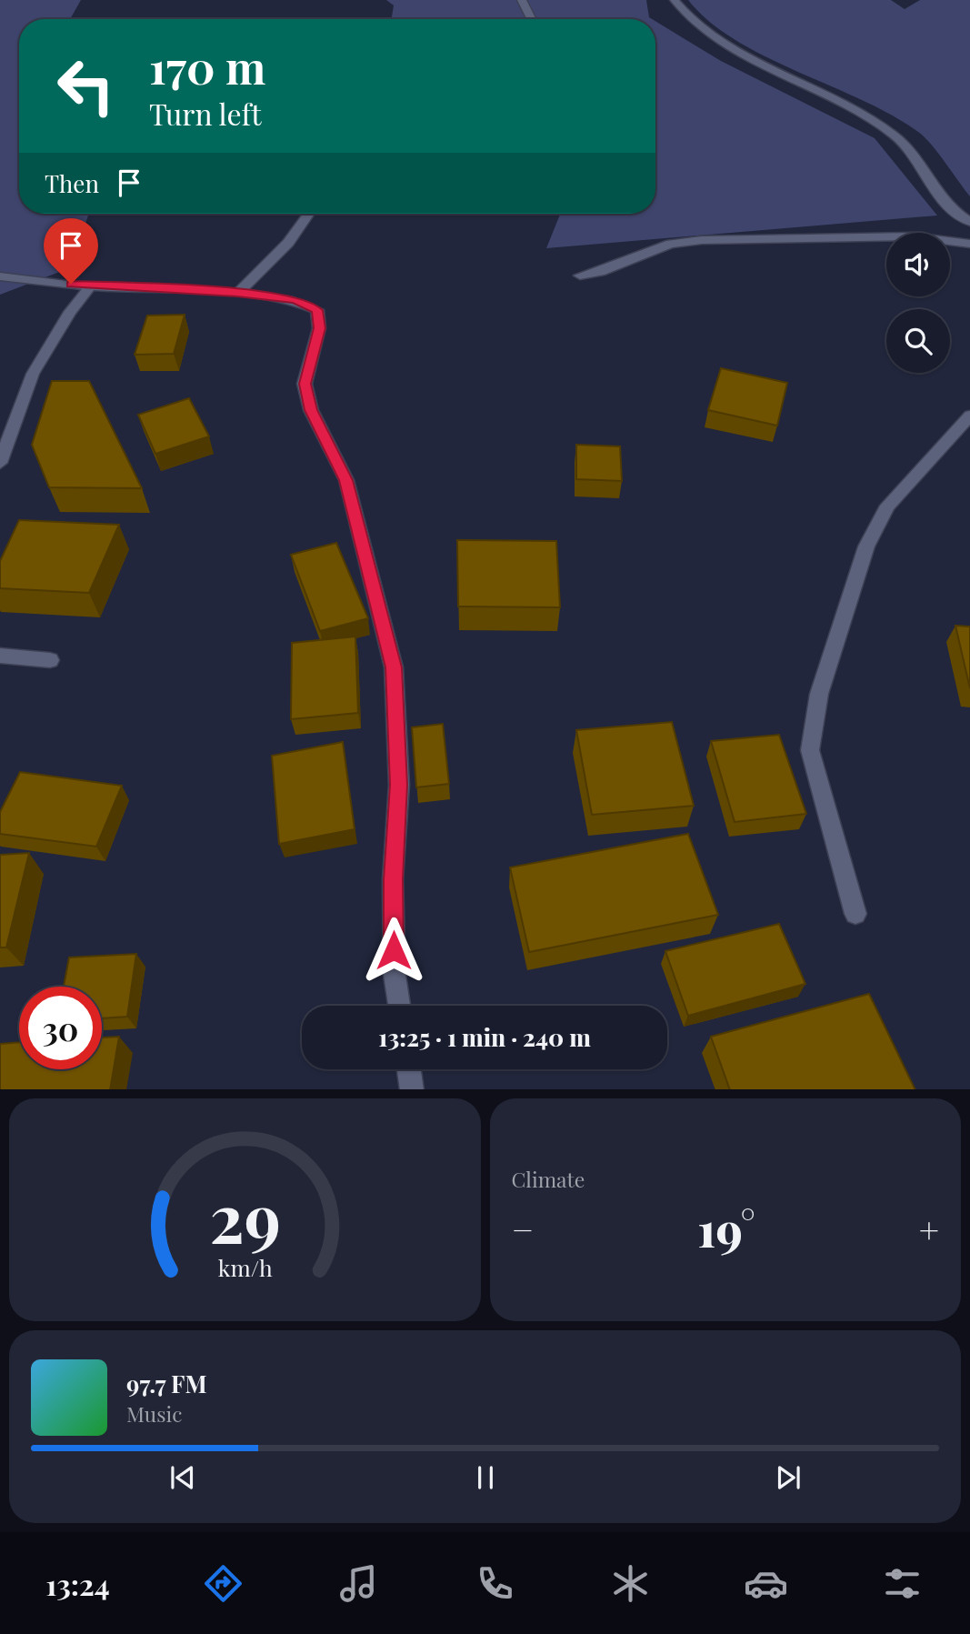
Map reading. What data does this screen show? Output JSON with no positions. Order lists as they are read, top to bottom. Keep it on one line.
{"page":{"turn":["170 m","Turn left"],"then":"Then","limit":"30","trip":"13:25 · 1 min · 240 m","tile":"Climate","heat":["−","19°","+"],"song":["97.7 FM","Music"],"tabs":"13:24","gauge":["29","km/h"]}}
